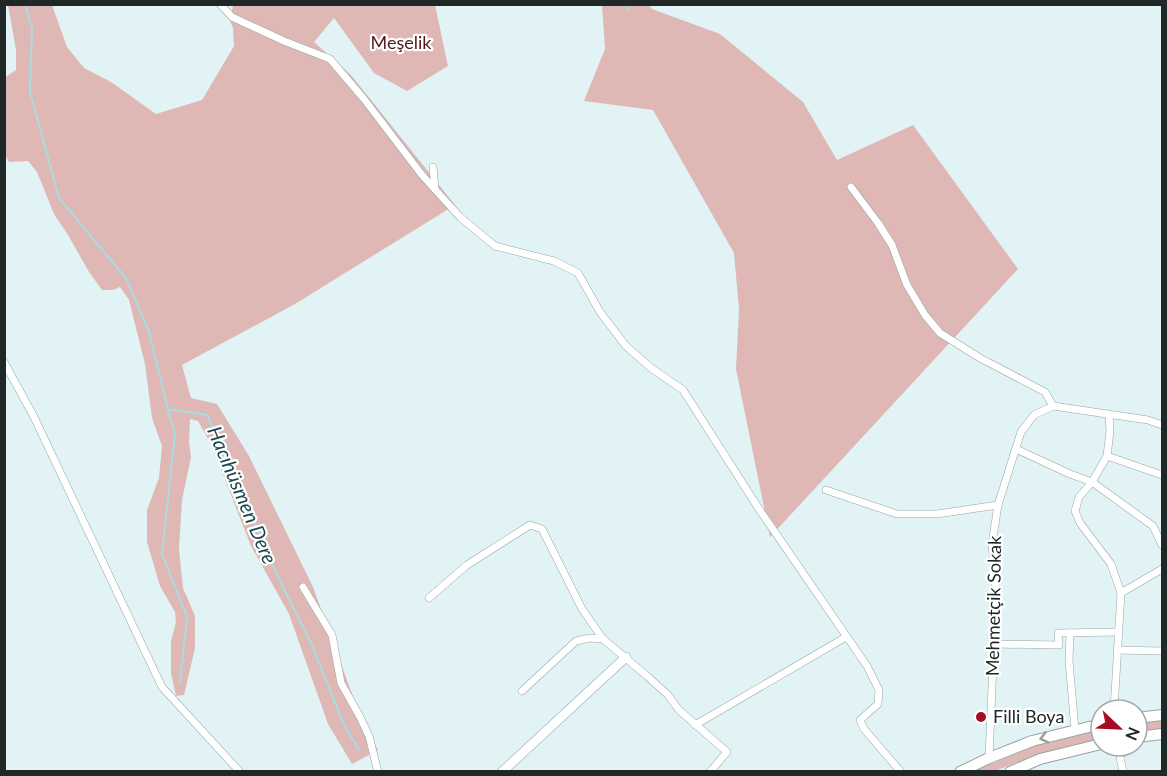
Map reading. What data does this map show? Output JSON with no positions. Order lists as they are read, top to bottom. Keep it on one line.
{"streets":{"street":["Mehmetçik Sokak"]},"water":["Hacıhüsmen Dere"],"parks":["Meşelik"],"places":["Filli Boya"],"north":"bottom right"}
